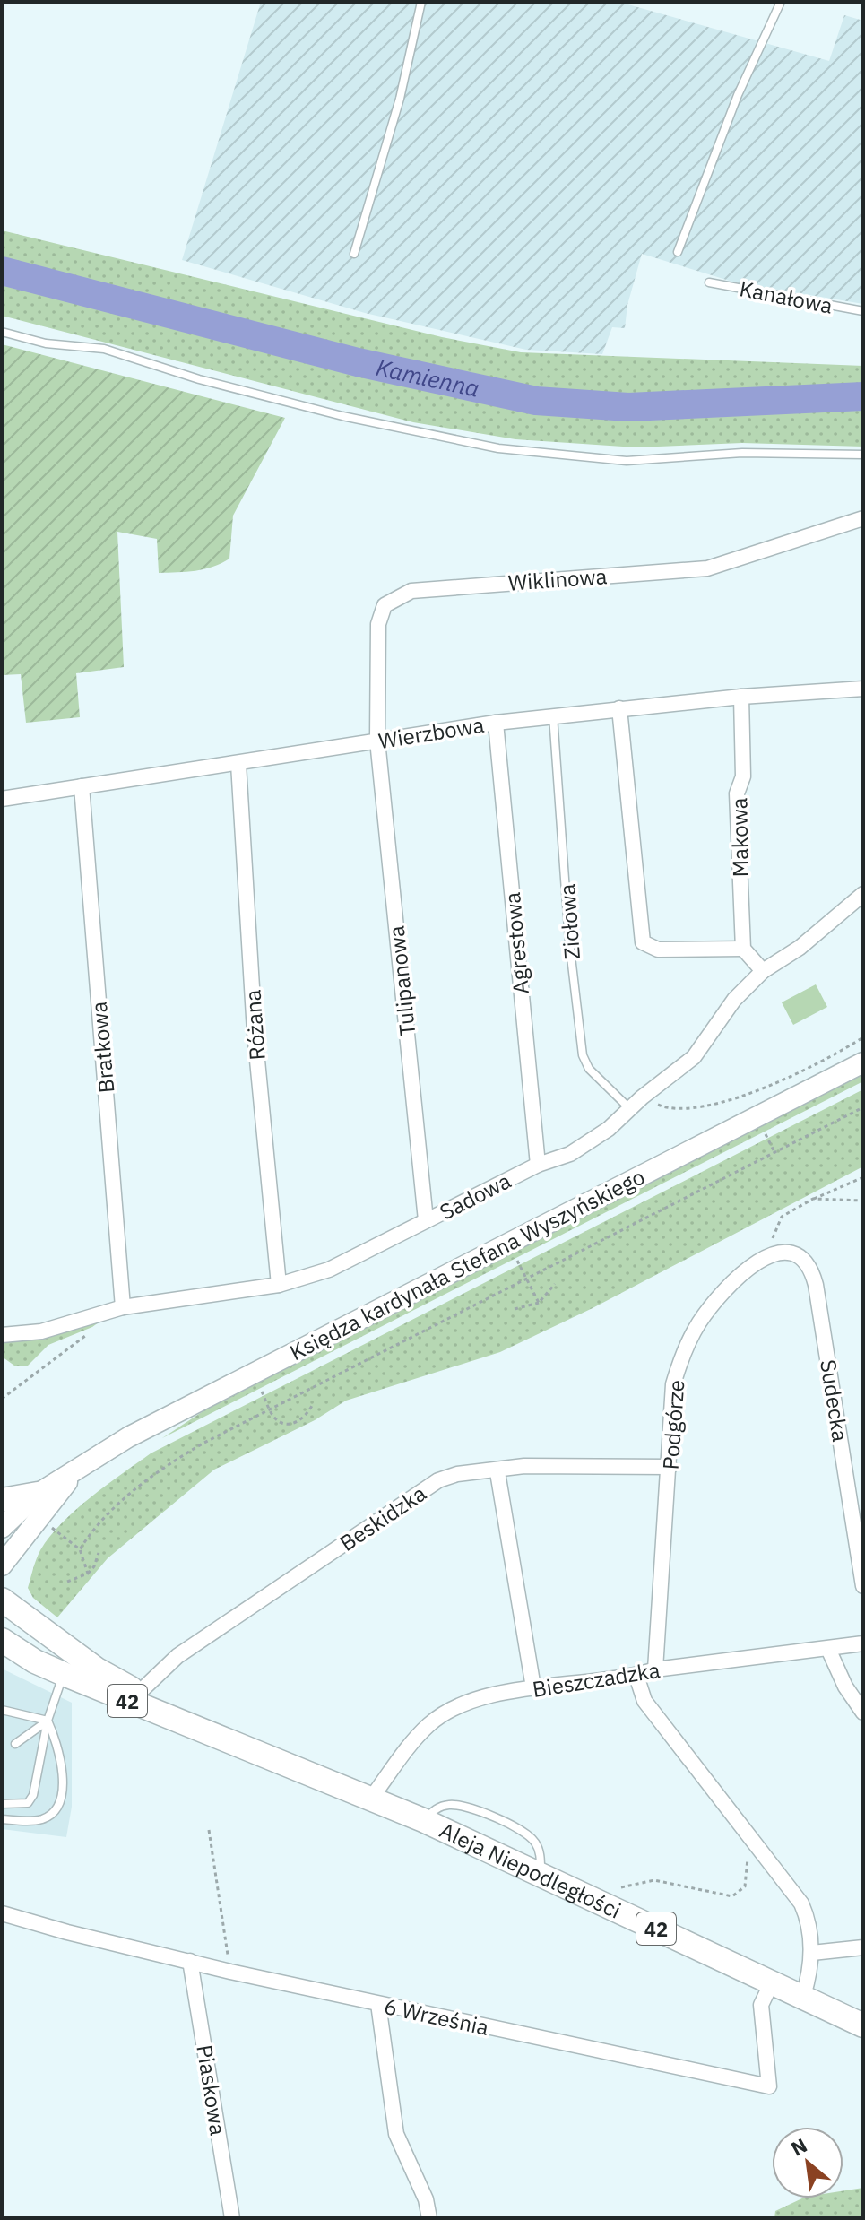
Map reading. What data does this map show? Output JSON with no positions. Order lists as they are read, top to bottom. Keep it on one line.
{"streets":{"main road":["Księdza kardynała Stefana Wyszyńskiego","42","Aleja Niepodległości"],"street":["Wiklinowa","Wierzbowa","Makowa","Agrestowa","Tulipanowa","Różana","Bratkowa","Sadowa","Sudecka","Podgórze","Beskidzka","Bieszczadzka","6 Września","Piaskowa"],"lane":["Kanałowa","Ziołowa"]},"crossings":[["Wiklinowa","Wierzbowa"],["Wiklinowa","Tulipanowa"],["Wierzbowa","Makowa"],["Wierzbowa","Ziołowa"],["Wierzbowa","Agrestowa"],["Wierzbowa","Tulipanowa"],["Wierzbowa","Różana"],["Wierzbowa","Bratkowa"],["Ziołowa","Sadowa"],["Agrestowa","Sadowa"],["Tulipanowa","Sadowa"],["Różana","Sadowa"],["Bratkowa","Sadowa"],["Sudecka","Podgórze"],["Podgórze","Beskidzka"],["Podgórze","Bieszczadzka"],["Beskidzka","Aleja Niepodległości"],["Bieszczadzka","Aleja Niepodległości"],["Aleja Niepodległości","6 Września"],["6 Września","Piaskowa"]],"water":["Kamienna"],"north":"top left"}
